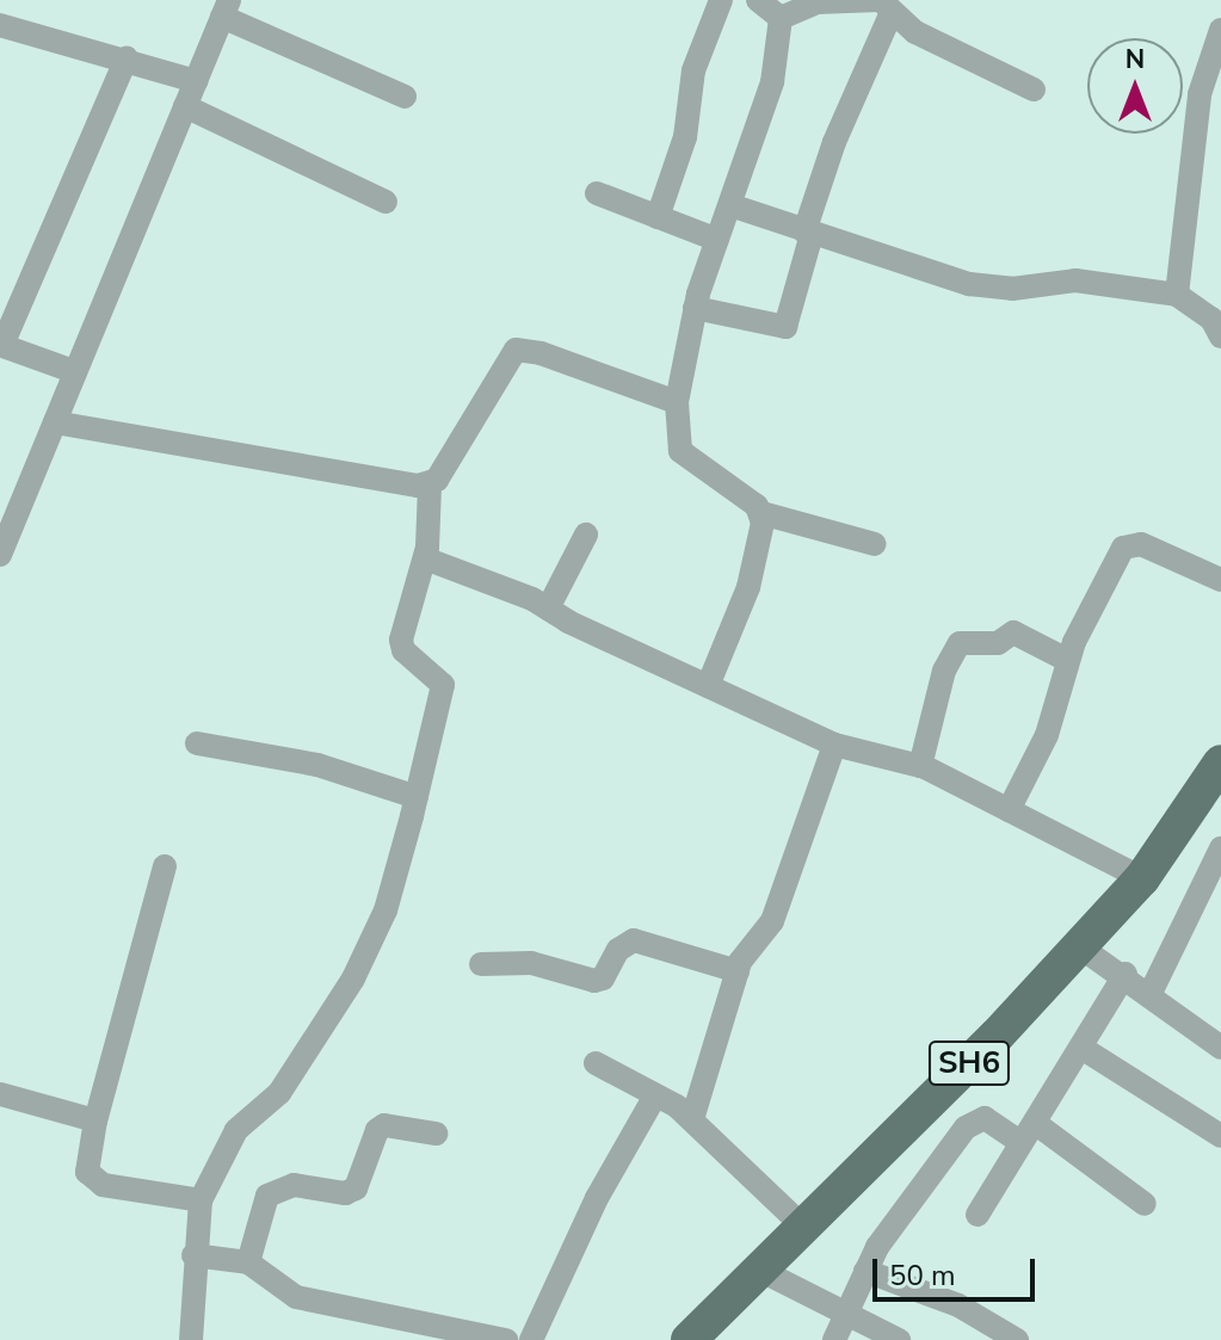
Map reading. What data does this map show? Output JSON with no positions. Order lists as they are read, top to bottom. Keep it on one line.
{"streets":{"main road":["SH6"]},"scale_bar":"50 m","north":"top"}
